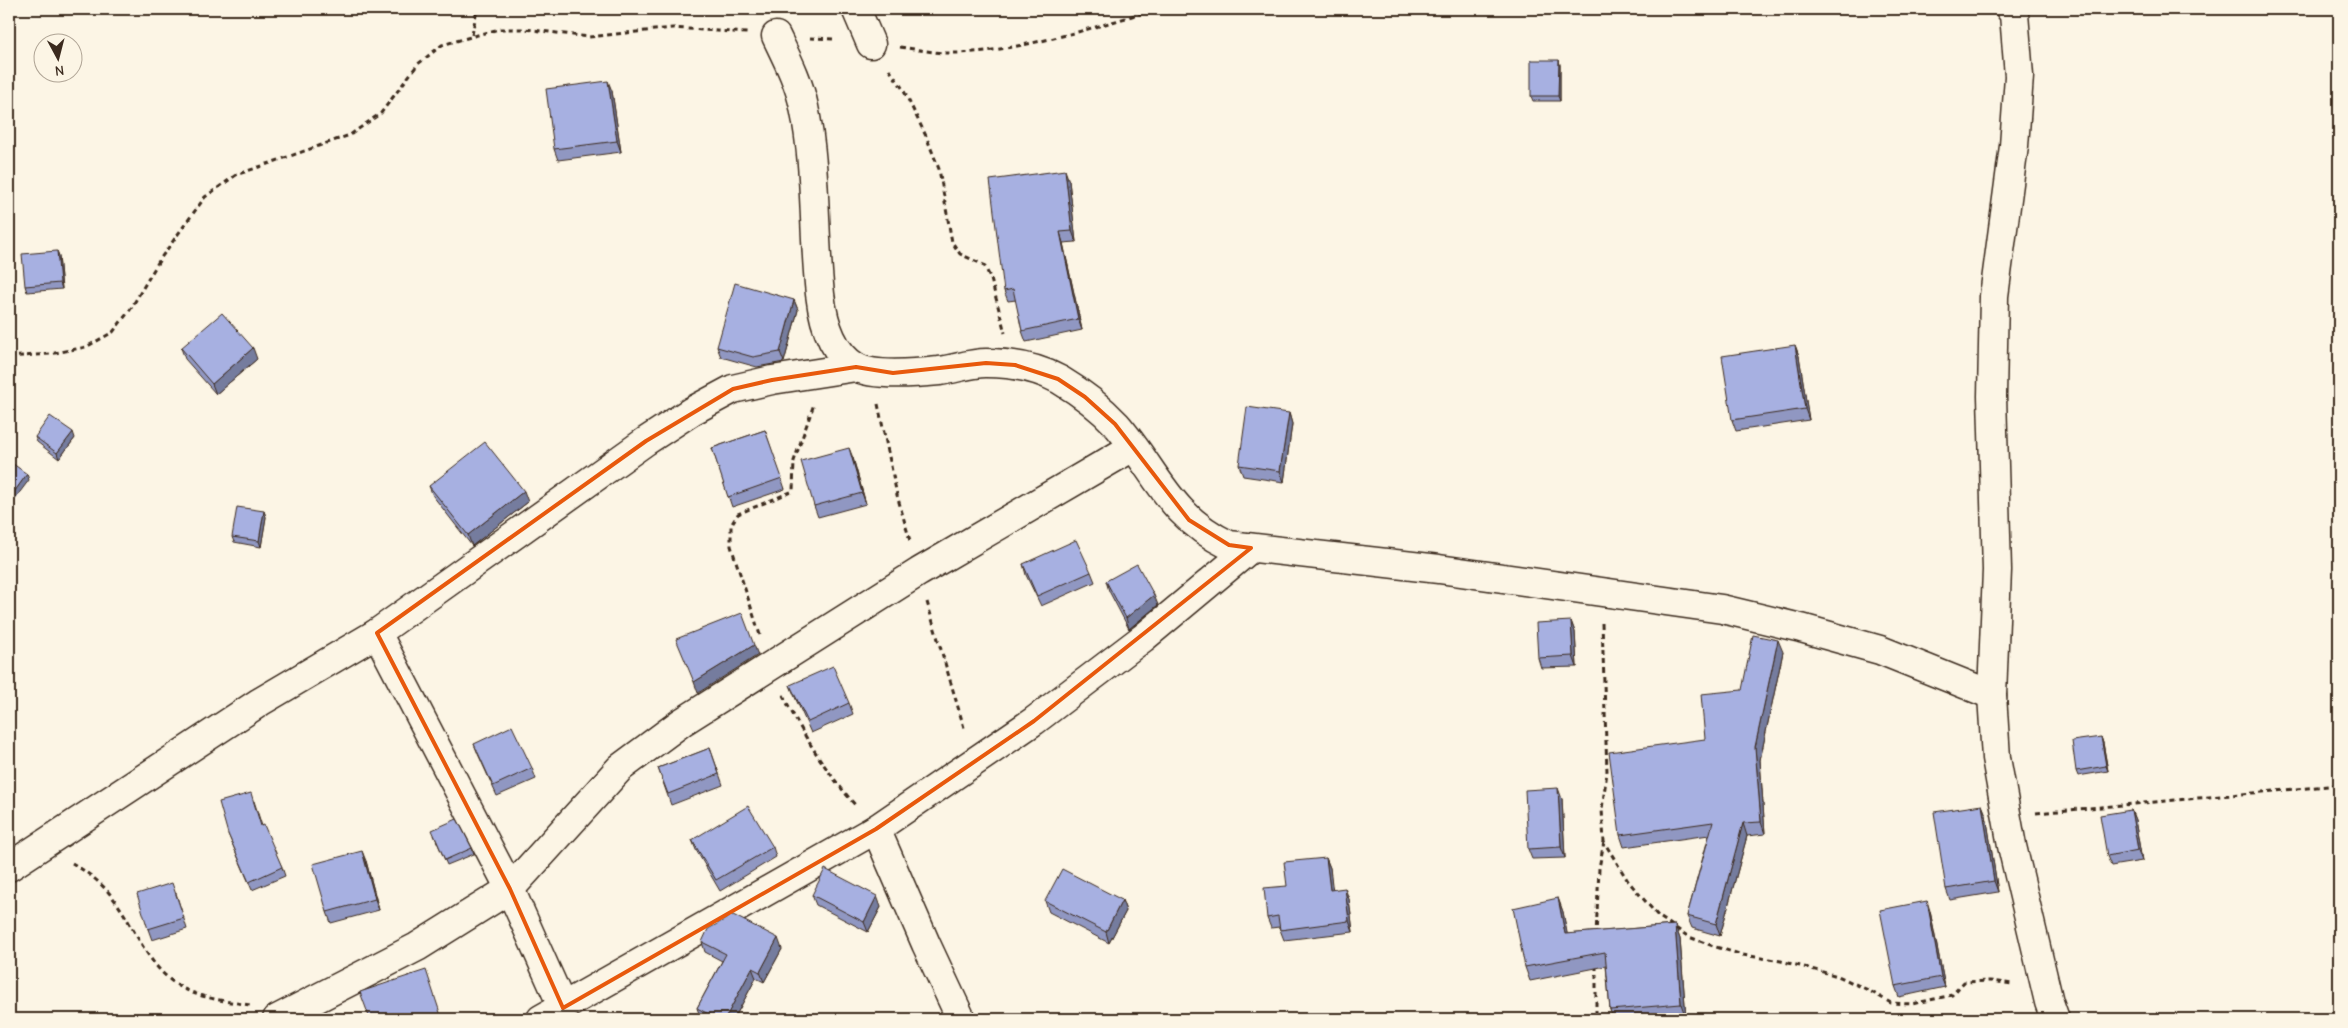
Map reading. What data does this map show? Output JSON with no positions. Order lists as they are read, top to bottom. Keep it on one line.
{"north":"bottom"}
